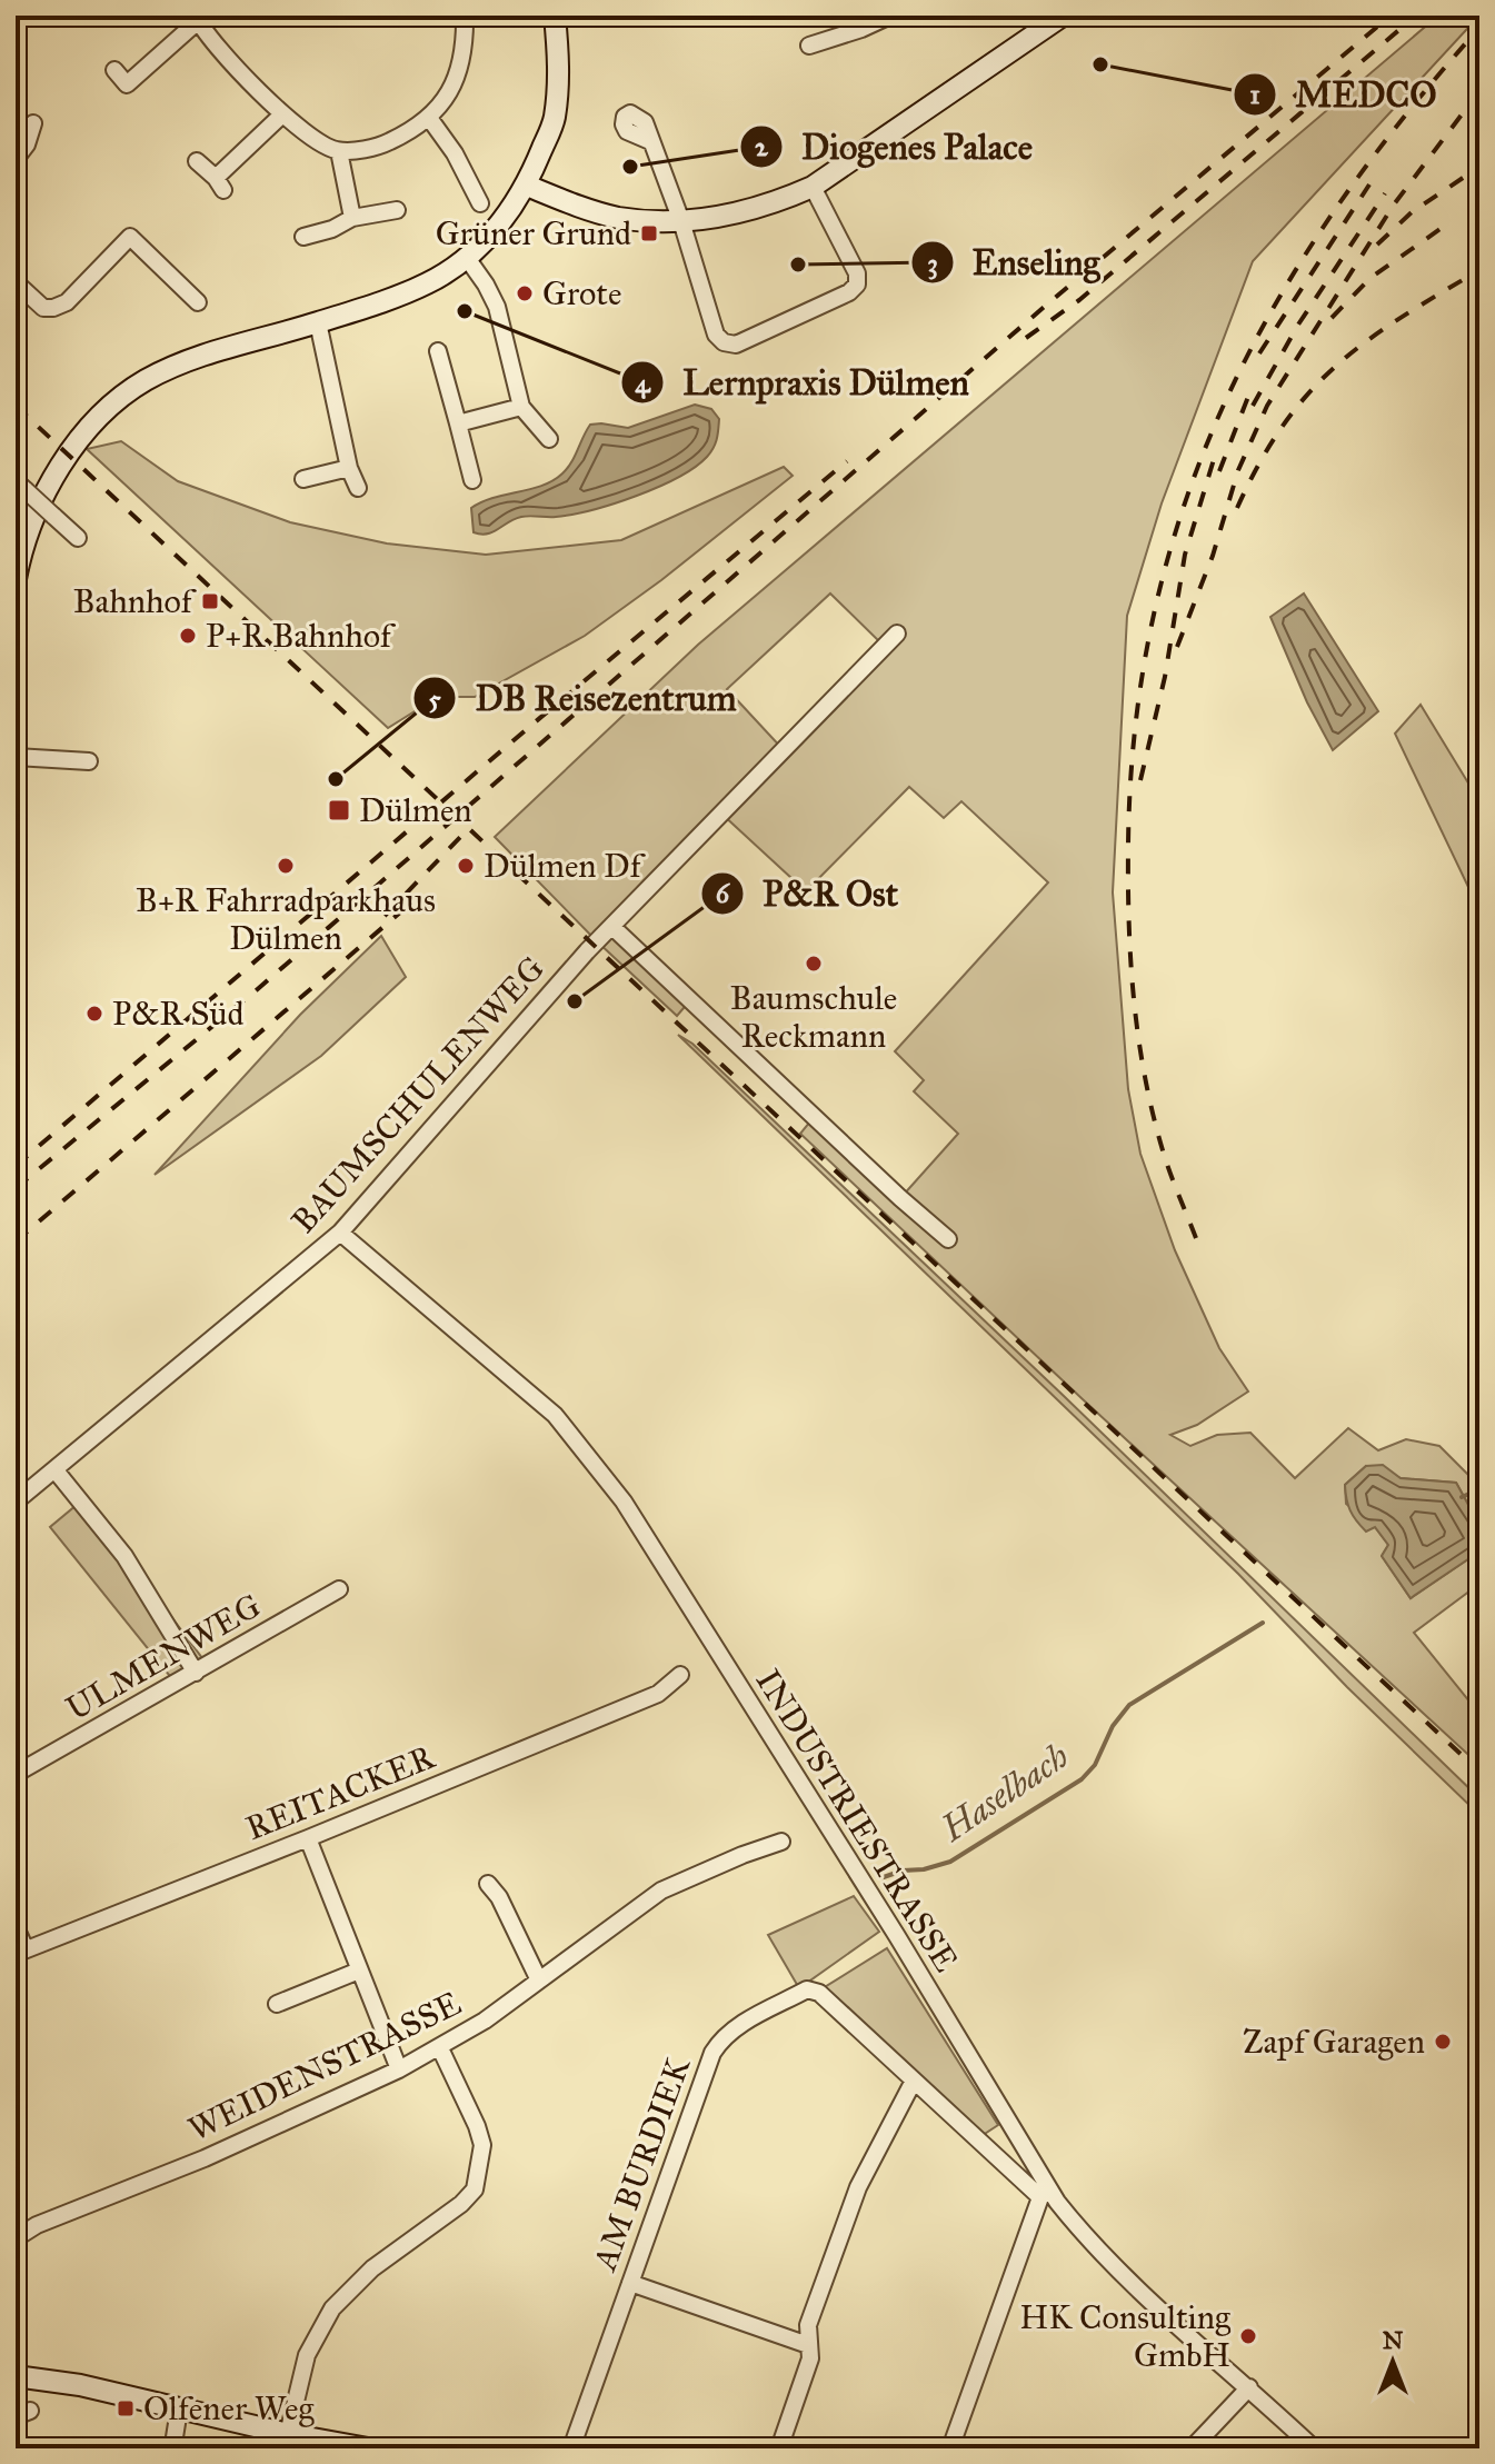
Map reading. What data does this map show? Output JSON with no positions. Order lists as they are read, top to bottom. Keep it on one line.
{"streets":{"street":["BAUMSCHULENWEG","ULMENWEG","REITACKER","INDUSTRIESTRASSE","WEIDENSTRASSE","AM BURDIEK"]},"crossings":[["BAUMSCHULENWEG","INDUSTRIESTRASSE"]],"water":["Haselbach"],"places":{"other":["MEDCO","Diogenes Palace","Enseling","Grote","Lernpraxis Dülmen","P+R Bahnhof","DB Reisezentrum","B+R Fahrradparkhaus Dülmen","Dülmen Df","Baumschule Reckmann","P&R Ost","P&R Süd","Zapf Garagen","HK Consulting GmbH"],"transit":["Grüner Grund","Bahnhof","Dülmen","Olfener Weg"]},"north":"top"}
